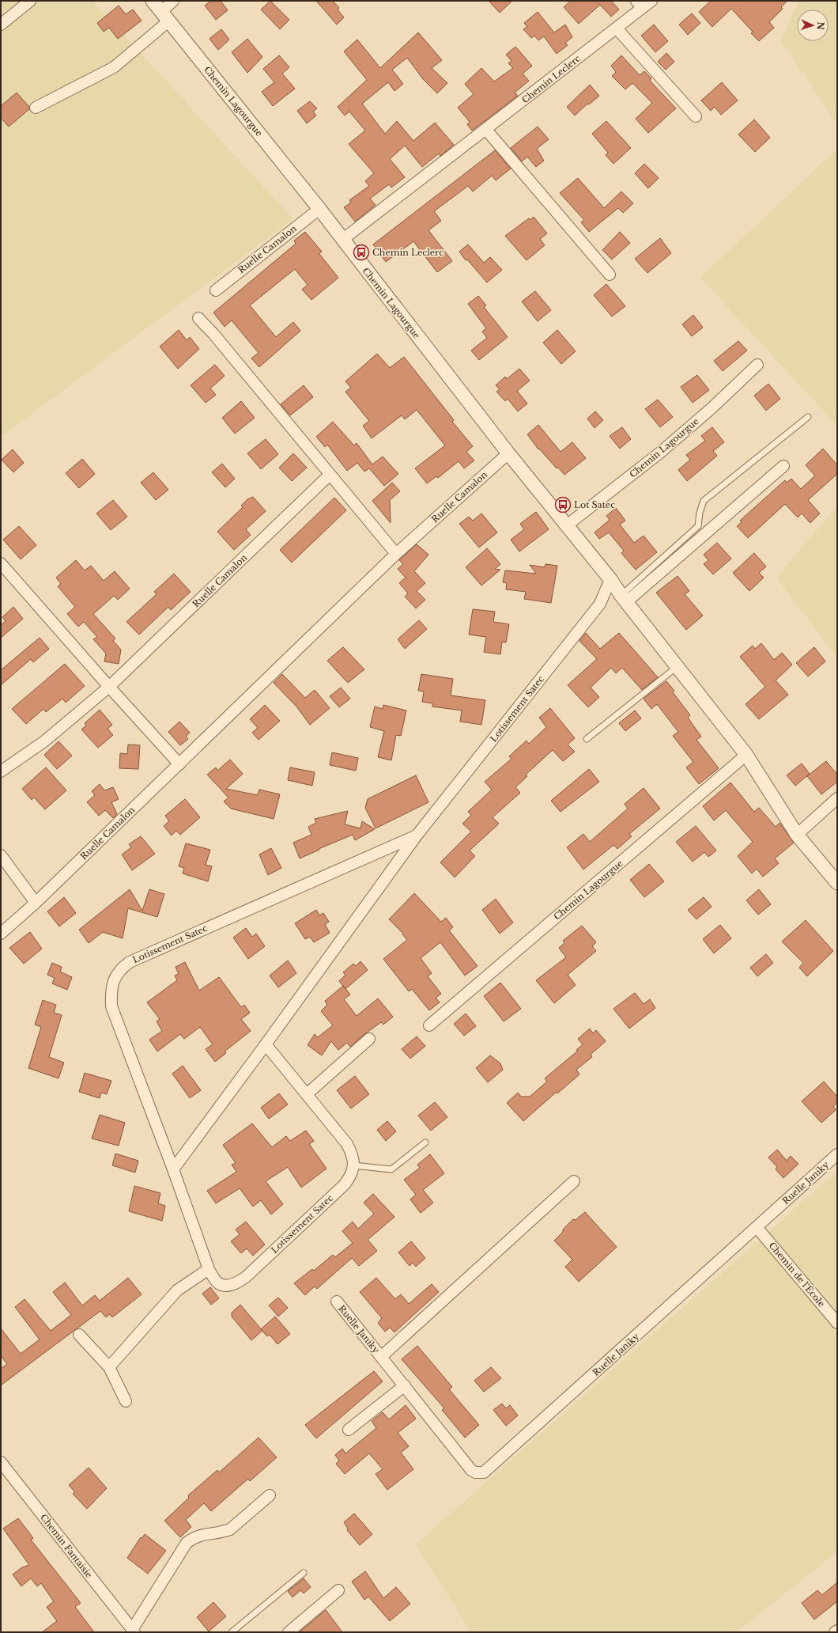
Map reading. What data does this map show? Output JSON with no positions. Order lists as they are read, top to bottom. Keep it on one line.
{"streets":{"street":["Chemin Leclerc","Chemin Lagourgue","Ruelle Camalon","Lotissement Satec","Ruelle Janiky","Chemin de l'École","Chemin Fantaisie"]},"crossings":[["Chemin Leclerc","Chemin Lagourgue"],["Chemin Lagourgue","Ruelle Camalon"],["Chemin Lagourgue","Lotissement Satec"],["Ruelle Janiky","Chemin de l'École"]],"places":{"bus stop":["Chemin Leclerc","Lot Satec"]},"north":"right"}
